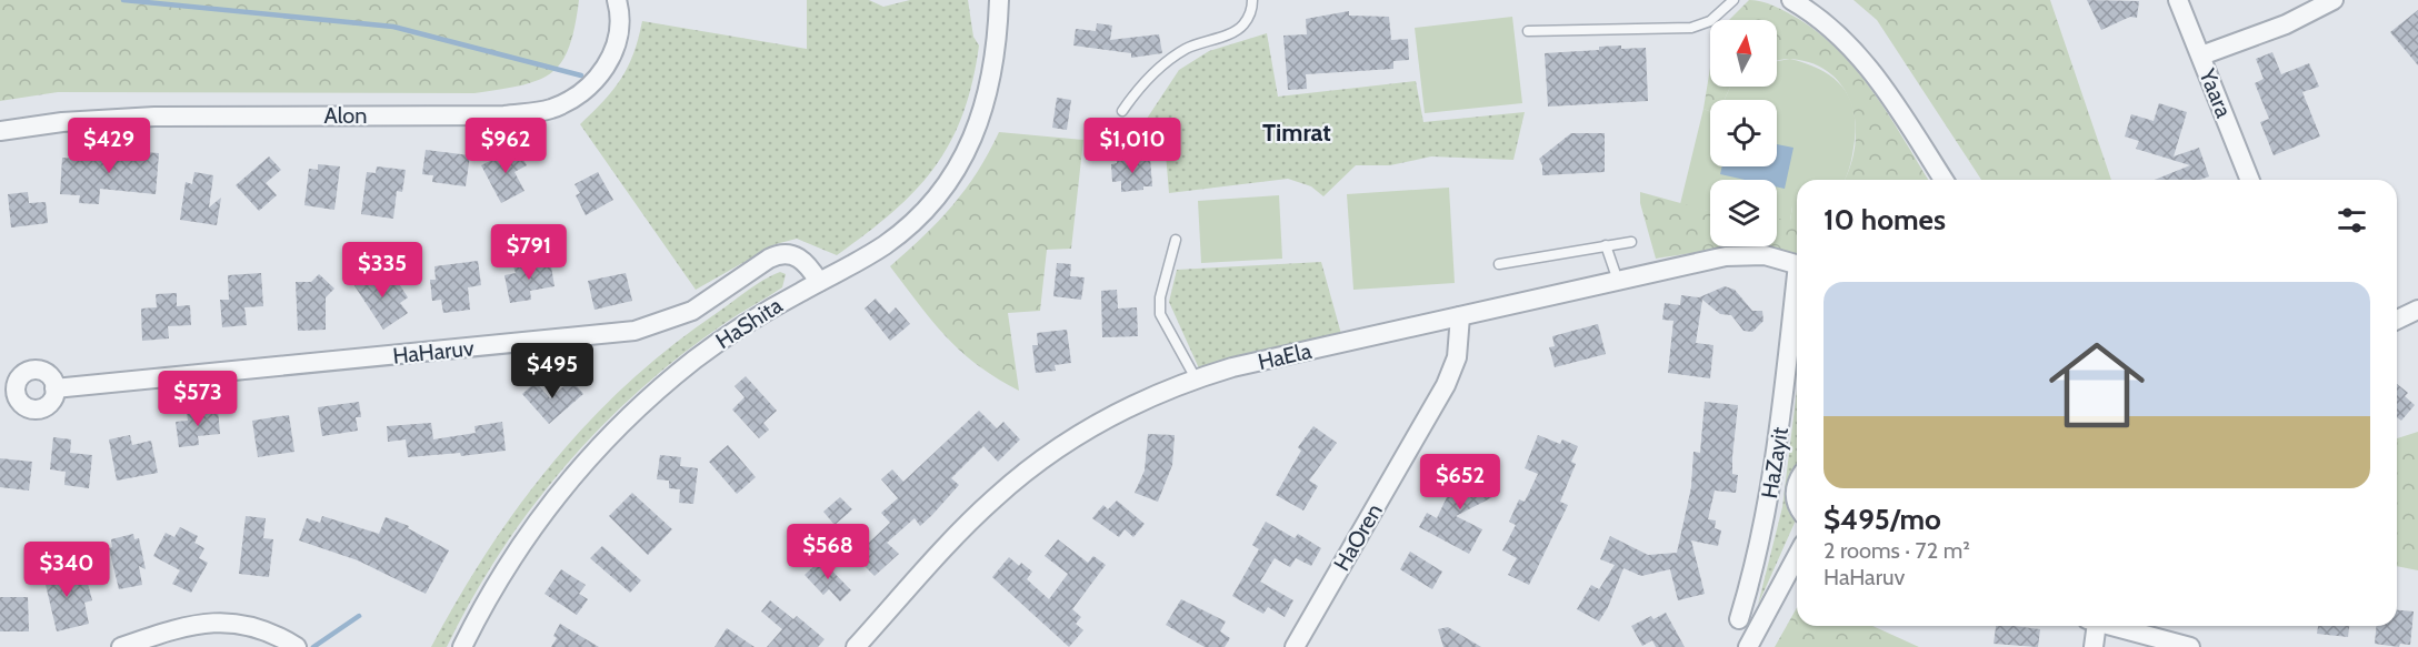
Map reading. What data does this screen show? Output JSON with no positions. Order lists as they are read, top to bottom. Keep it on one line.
{"streets":{"street":["Yaara","Alon","HaShita","HaHaruv","HaEla","HaZayit","HaOren"]},"crossings":[["HaShita","HaHaruv"],["HaEla","HaOren"]],"districts":["Timrat"],"north":"top","page":{"price":["$429","$962","$1,010","$791","$335","$495","$573","$652","$568","$340"],"heading":"10 homes","list":[{"name":"$495/mo","note":"2 rooms · 72 m² · HaHaruv"}]}}
